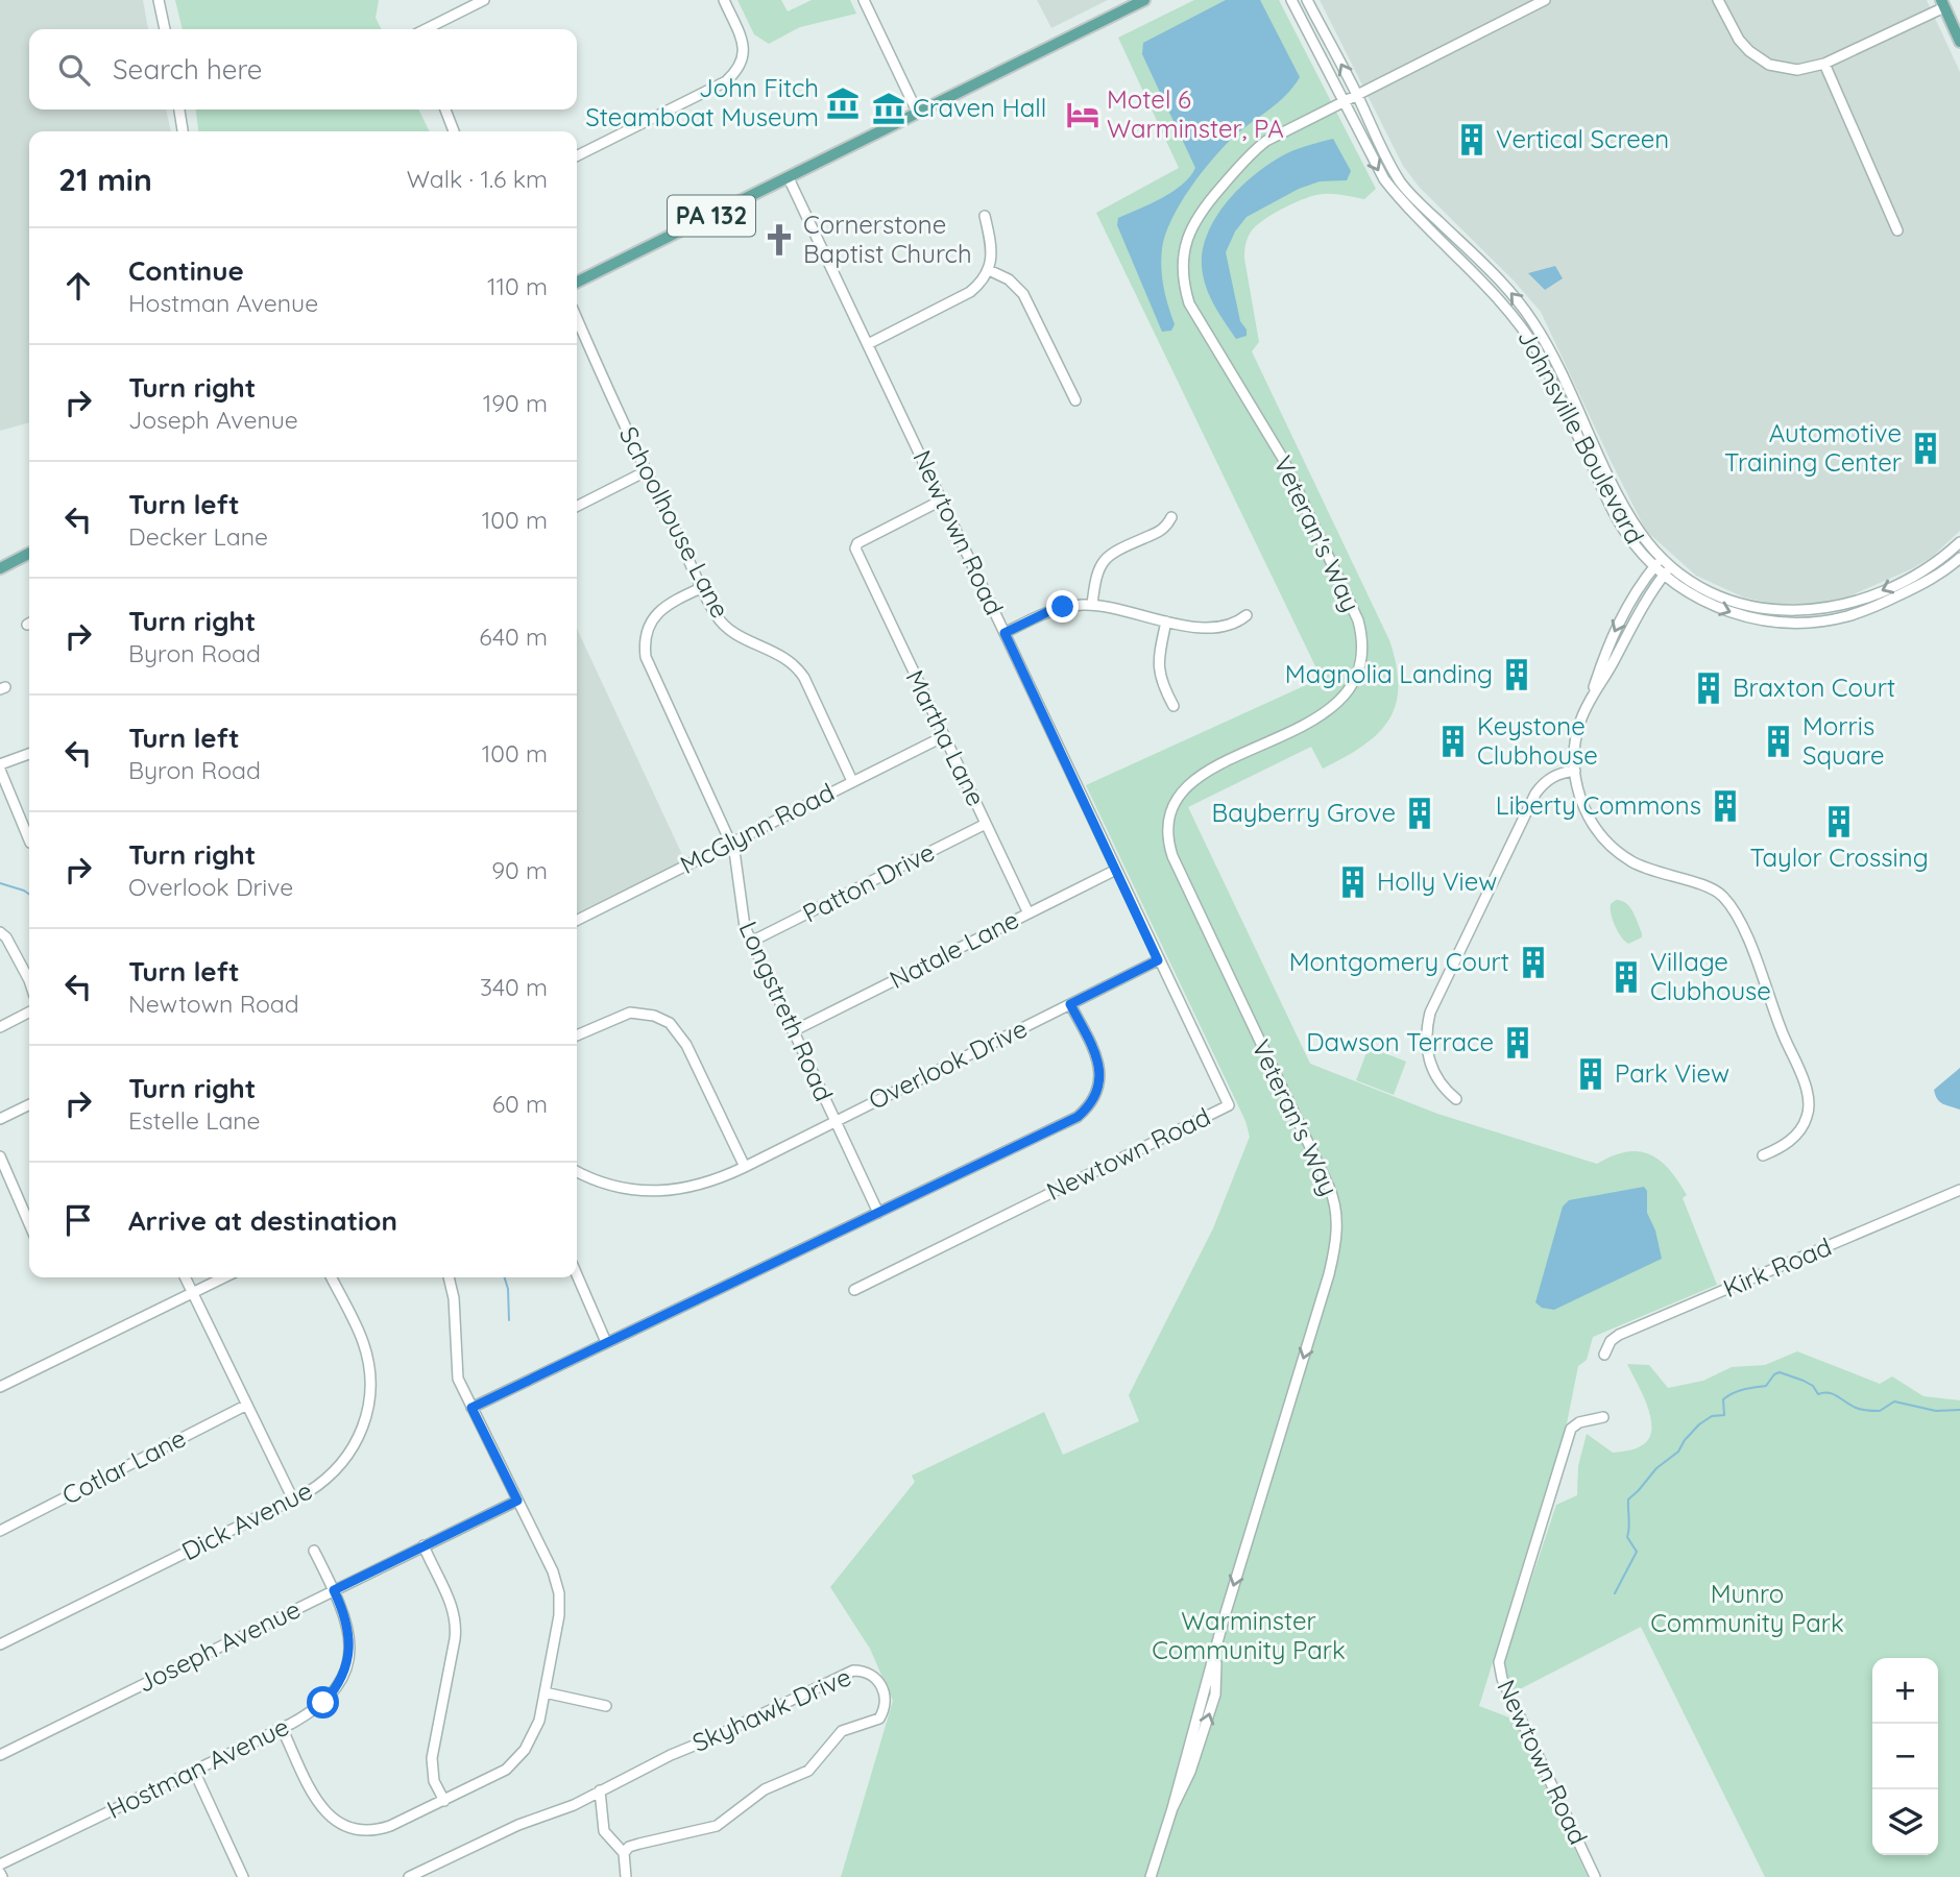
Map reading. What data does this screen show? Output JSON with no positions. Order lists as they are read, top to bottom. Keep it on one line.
{"streets":{"main road":["PA 132"],"street":["Johnsville Boulevard","Schoolhouse Lane","Newtown Road","Veteran's Way","Martha Lane","McGlynn Road","Patton Drive","Natale Lane","Longstreth Road","Overlook Drive","Kirk Road","Cotlar Lane","Dick Avenue","Joseph Avenue","Skyhawk Drive","Hostman Avenue"]},"crossings":[["PA 132","Newtown Road"],["Johnsville Boulevard","Veteran's Way"],["Schoolhouse Lane","McGlynn Road"],["Schoolhouse Lane","Longstreth Road"],["Newtown Road","Martha Lane"],["Newtown Road","Natale Lane"],["Newtown Road","Overlook Drive"],["Martha Lane","McGlynn Road"],["Martha Lane","Patton Drive"],["Martha Lane","Natale Lane"],["McGlynn Road","Longstreth Road"],["Patton Drive","Longstreth Road"],["Natale Lane","Longstreth Road"],["Longstreth Road","Overlook Drive"],["Joseph Avenue","Hostman Avenue"]],"one_way":["Veteran's Way"],"parks":["Munro Community Park","Warminster Community Park"],"places":{"museum":["John Fitch Steamboat Museum","Craven Hall"],"hotel":["Motel 6 Warminster, PA"],"building":["Vertical Screen","Automotive Training Center","Magnolia Landing","Braxton Court","Keystone Clubhouse","Morris Square","Liberty Commons","Bayberry Grove","Taylor Crossing","Holly View","Montgomery Court","Village Clubhouse","Dawson Terrace","Park View"],"church":["Cornerstone Baptist Church"]},"page":{"search":"Search here","heading":["21 min","Walk · 1.6 km"],"list":[["Continue","Hostman Avenue","110 m"],["Turn right","Joseph Avenue","190 m"],["Turn left","Decker Lane","100 m"],["Turn right","Byron Road","640 m"],["Turn left","Byron Road","100 m"],["Turn right","Overlook Drive","90 m"],["Turn left","Newtown Road","340 m"],["Turn right","Estelle Lane","60 m"],"Arrive at destination"],"map_buttons":["+","−"]}}
